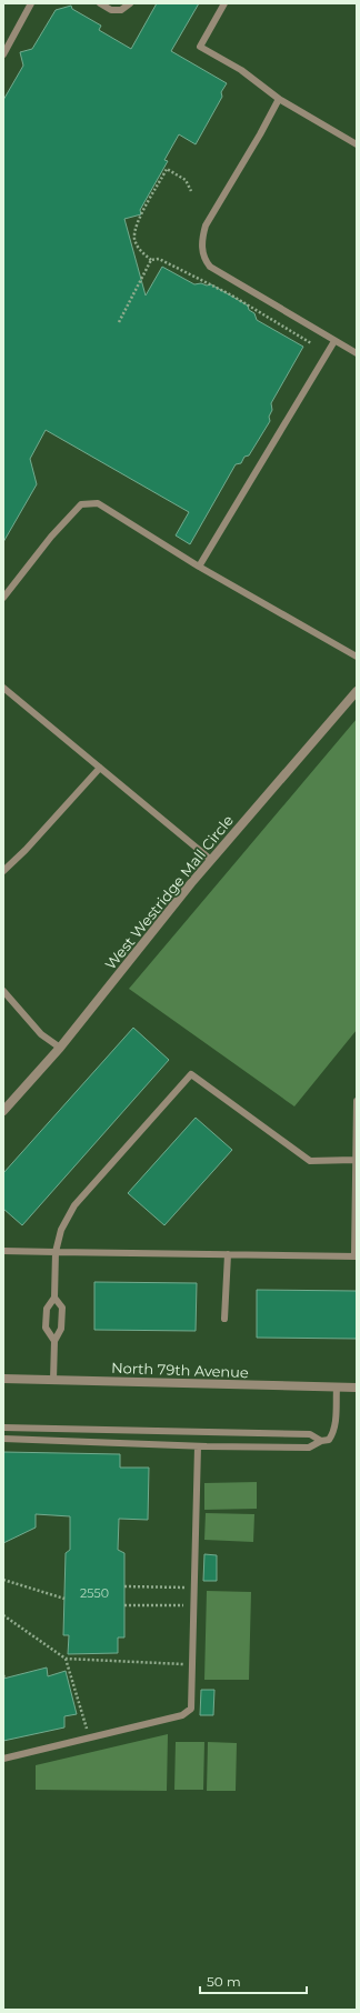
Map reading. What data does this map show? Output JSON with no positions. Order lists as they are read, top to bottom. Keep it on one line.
{"streets":{"street":["West Westridge Mall Circle","North 79th Avenue"]},"house_numbers":["2550"],"scale_bar":"50 m"}
